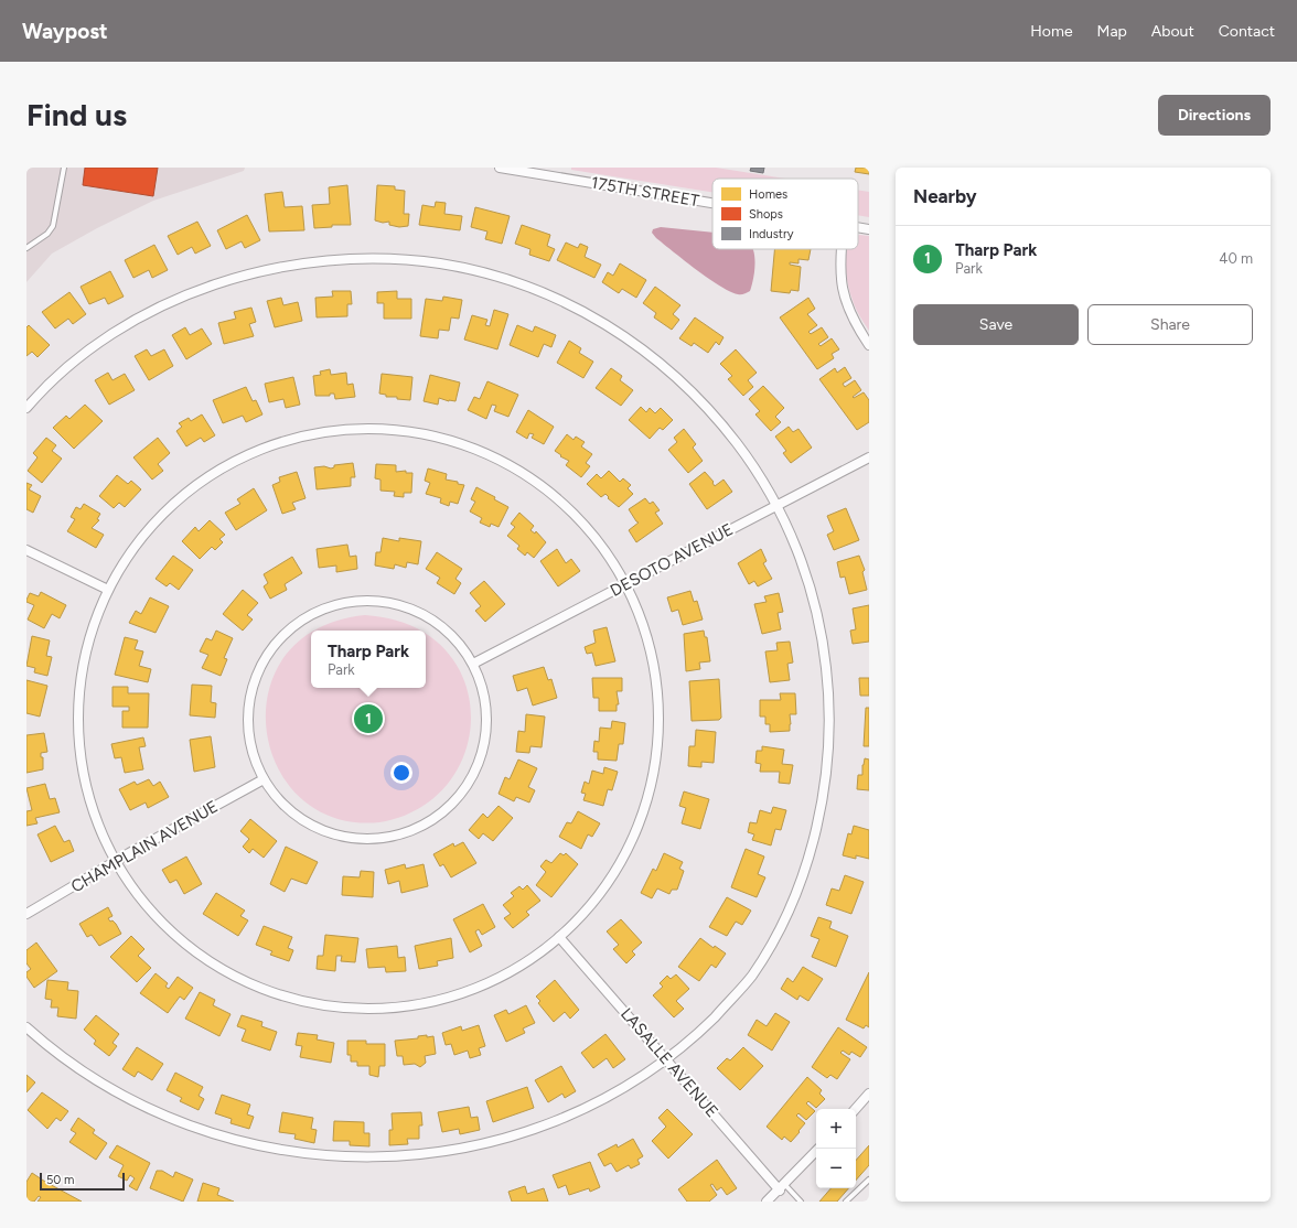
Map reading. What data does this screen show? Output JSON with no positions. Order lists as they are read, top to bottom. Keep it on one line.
{"streets":{"street":["175TH STREET","DESOTO AVENUE","CHAMPLAIN AVENUE","LASALLE AVENUE"]},"legend":["Homes","Shops","Industry"],"scale_bar":"50 m","page":{"header":"Waypost","nav":["Home","Map","About","Contact"],"buttons":["Directions",["Save","Share"]],"title":"Find us","heading":"Nearby","list":[{"mark":"1","name":"Tharp Park","note":"Park","value":"40 m"}],"popup":["Tharp Park","Park"],"pins":"1","map_buttons":["+","−"],"scale":"50 m"}}
